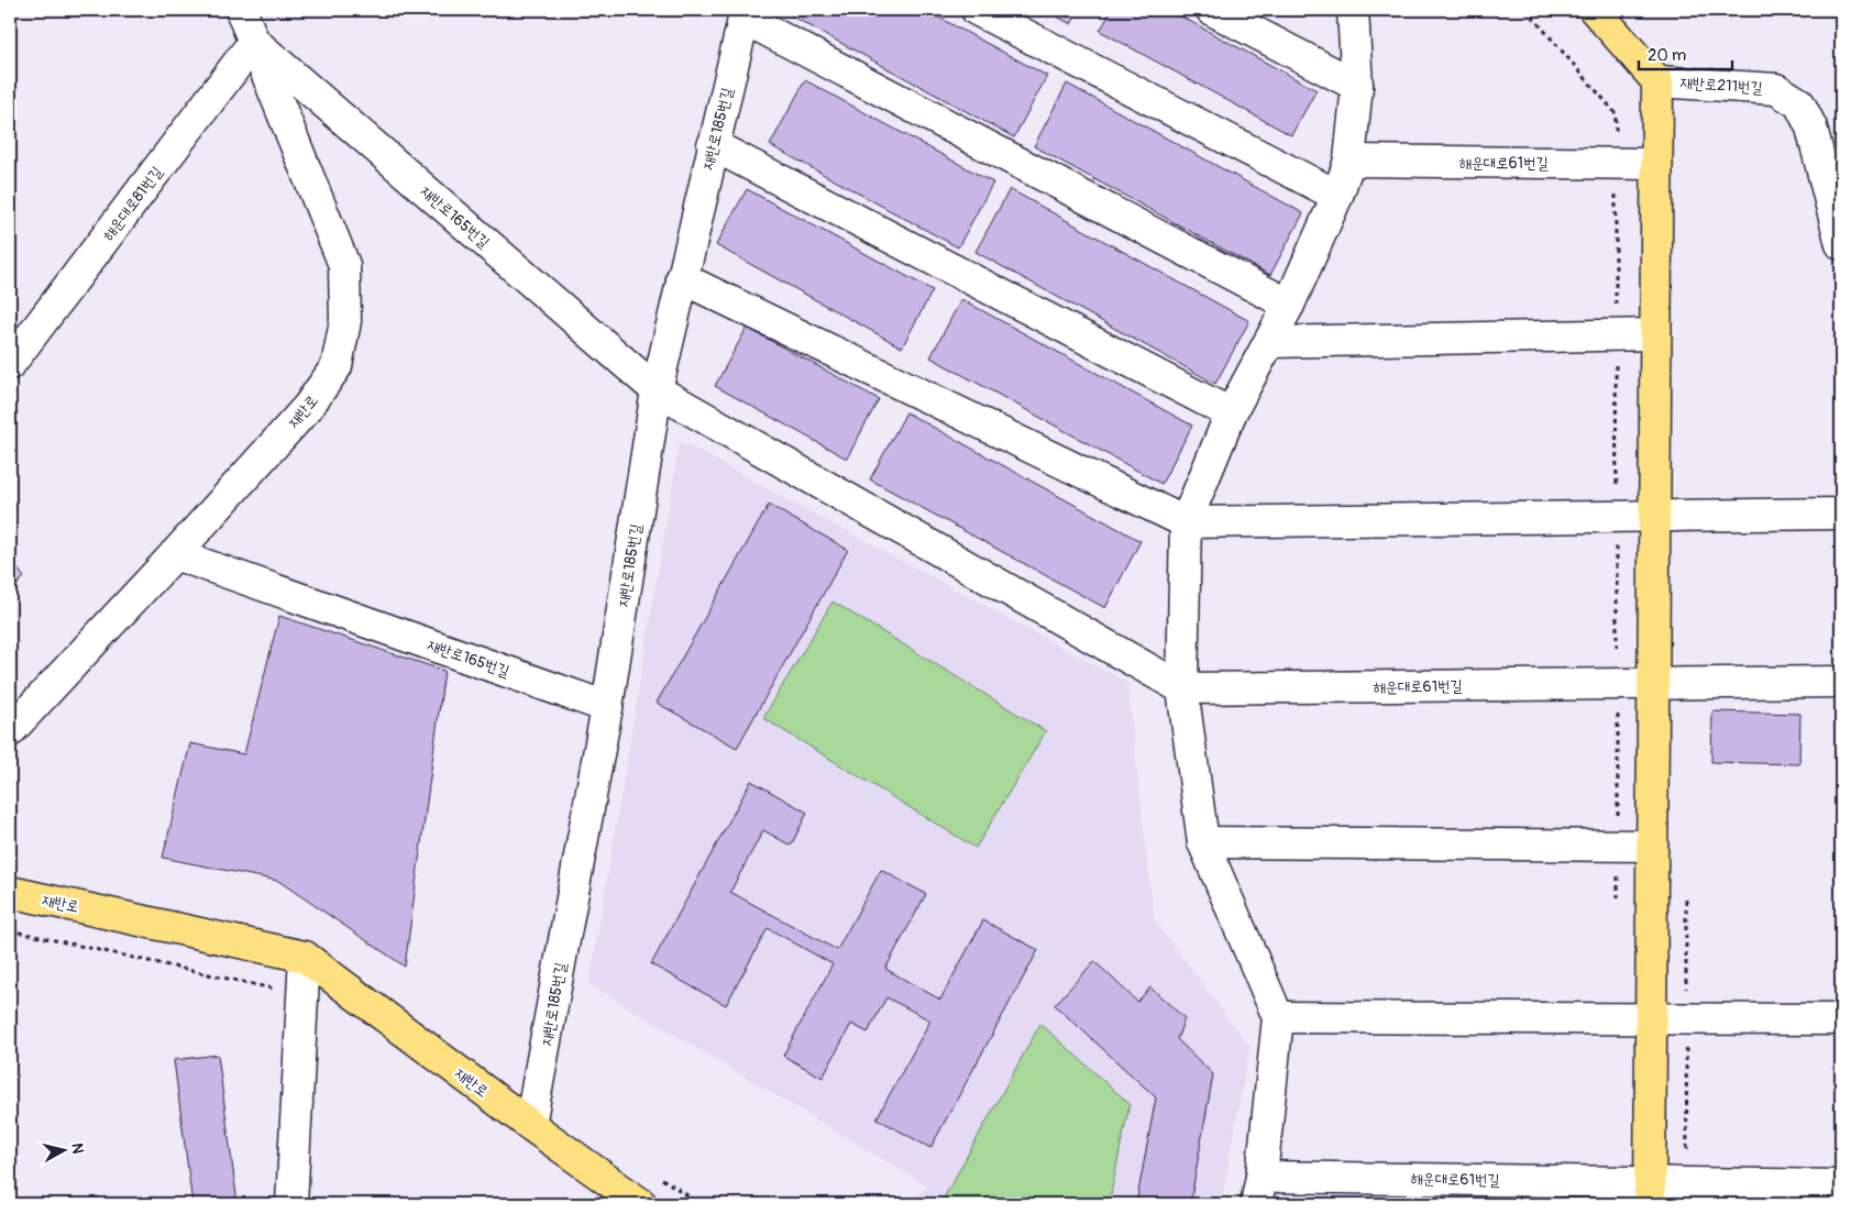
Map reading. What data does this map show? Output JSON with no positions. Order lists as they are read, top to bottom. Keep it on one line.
{"streets":{"main road":["재반로"],"street":["재반로211번길","재반로185번길","해운대로61번길","해운대로81번길","재반로165번길"]},"crossings":[["재반로185번길","재반로165번길"],["재반로185번길","재반로"],["해운대로61번길","재반로165번길"],["해운대로81번길","재반로165번길"],["해운대로81번길","재반로"],["재반로165번길","재반로"]],"scale_bar":"20 m","north":"right"}
